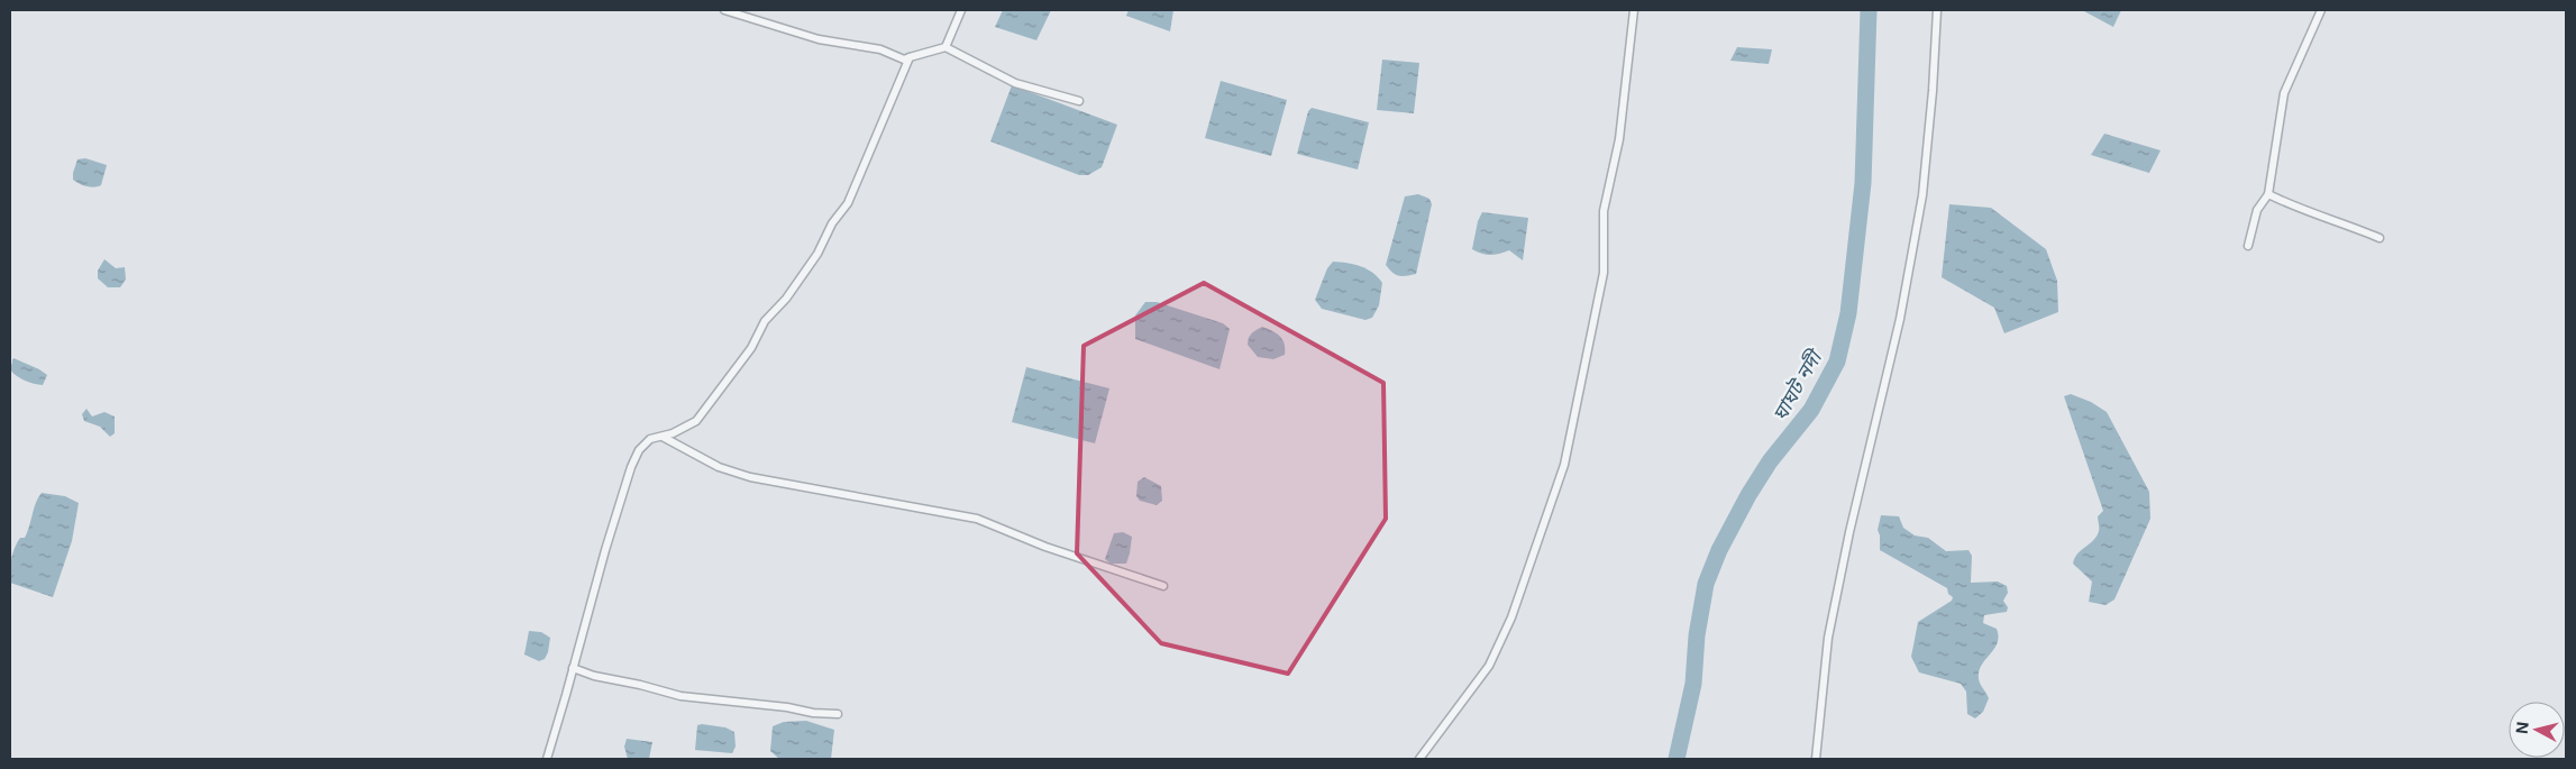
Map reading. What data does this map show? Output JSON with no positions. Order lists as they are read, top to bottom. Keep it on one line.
{"water":["ঘাঘট নদী"],"north":"left"}
